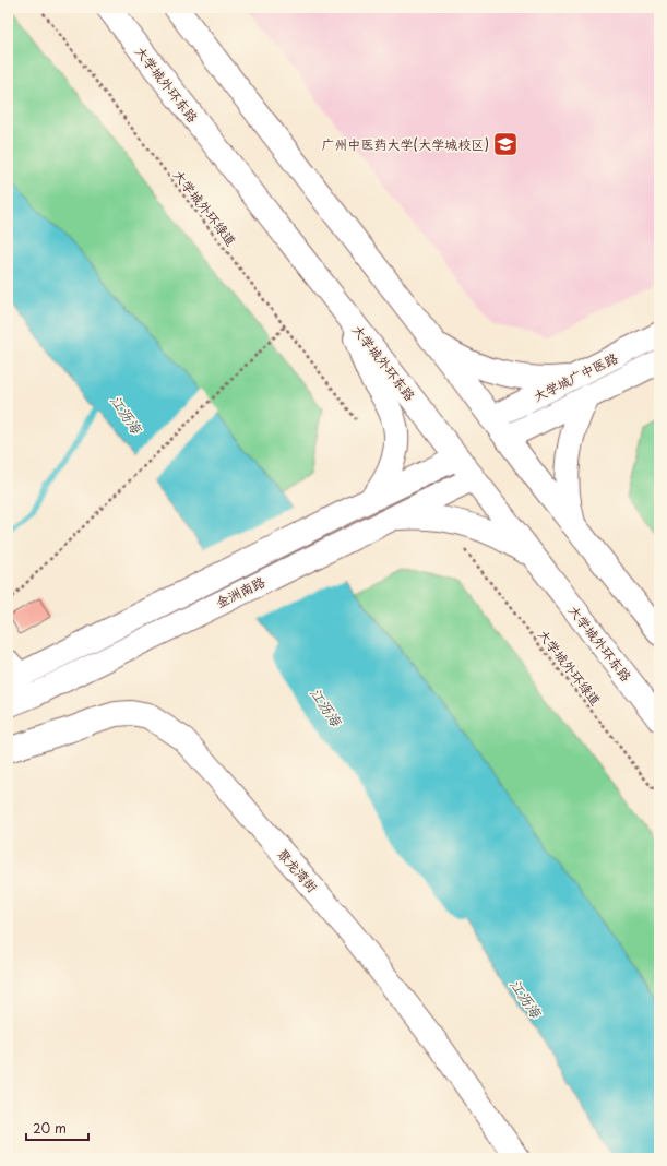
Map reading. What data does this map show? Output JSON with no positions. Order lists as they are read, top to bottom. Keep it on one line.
{"streets":{"main road":["大学城外环东路","大学城广中医路","金洲南路","聚龙湾街"],"path":["大学城外环绿道"]},"crossings":[["大学城外环东路","金洲南路"]],"water":["江沥海"],"places":{"school or university":["广州中医药大学(大学城校区)"]},"scale_bar":"20 m"}
